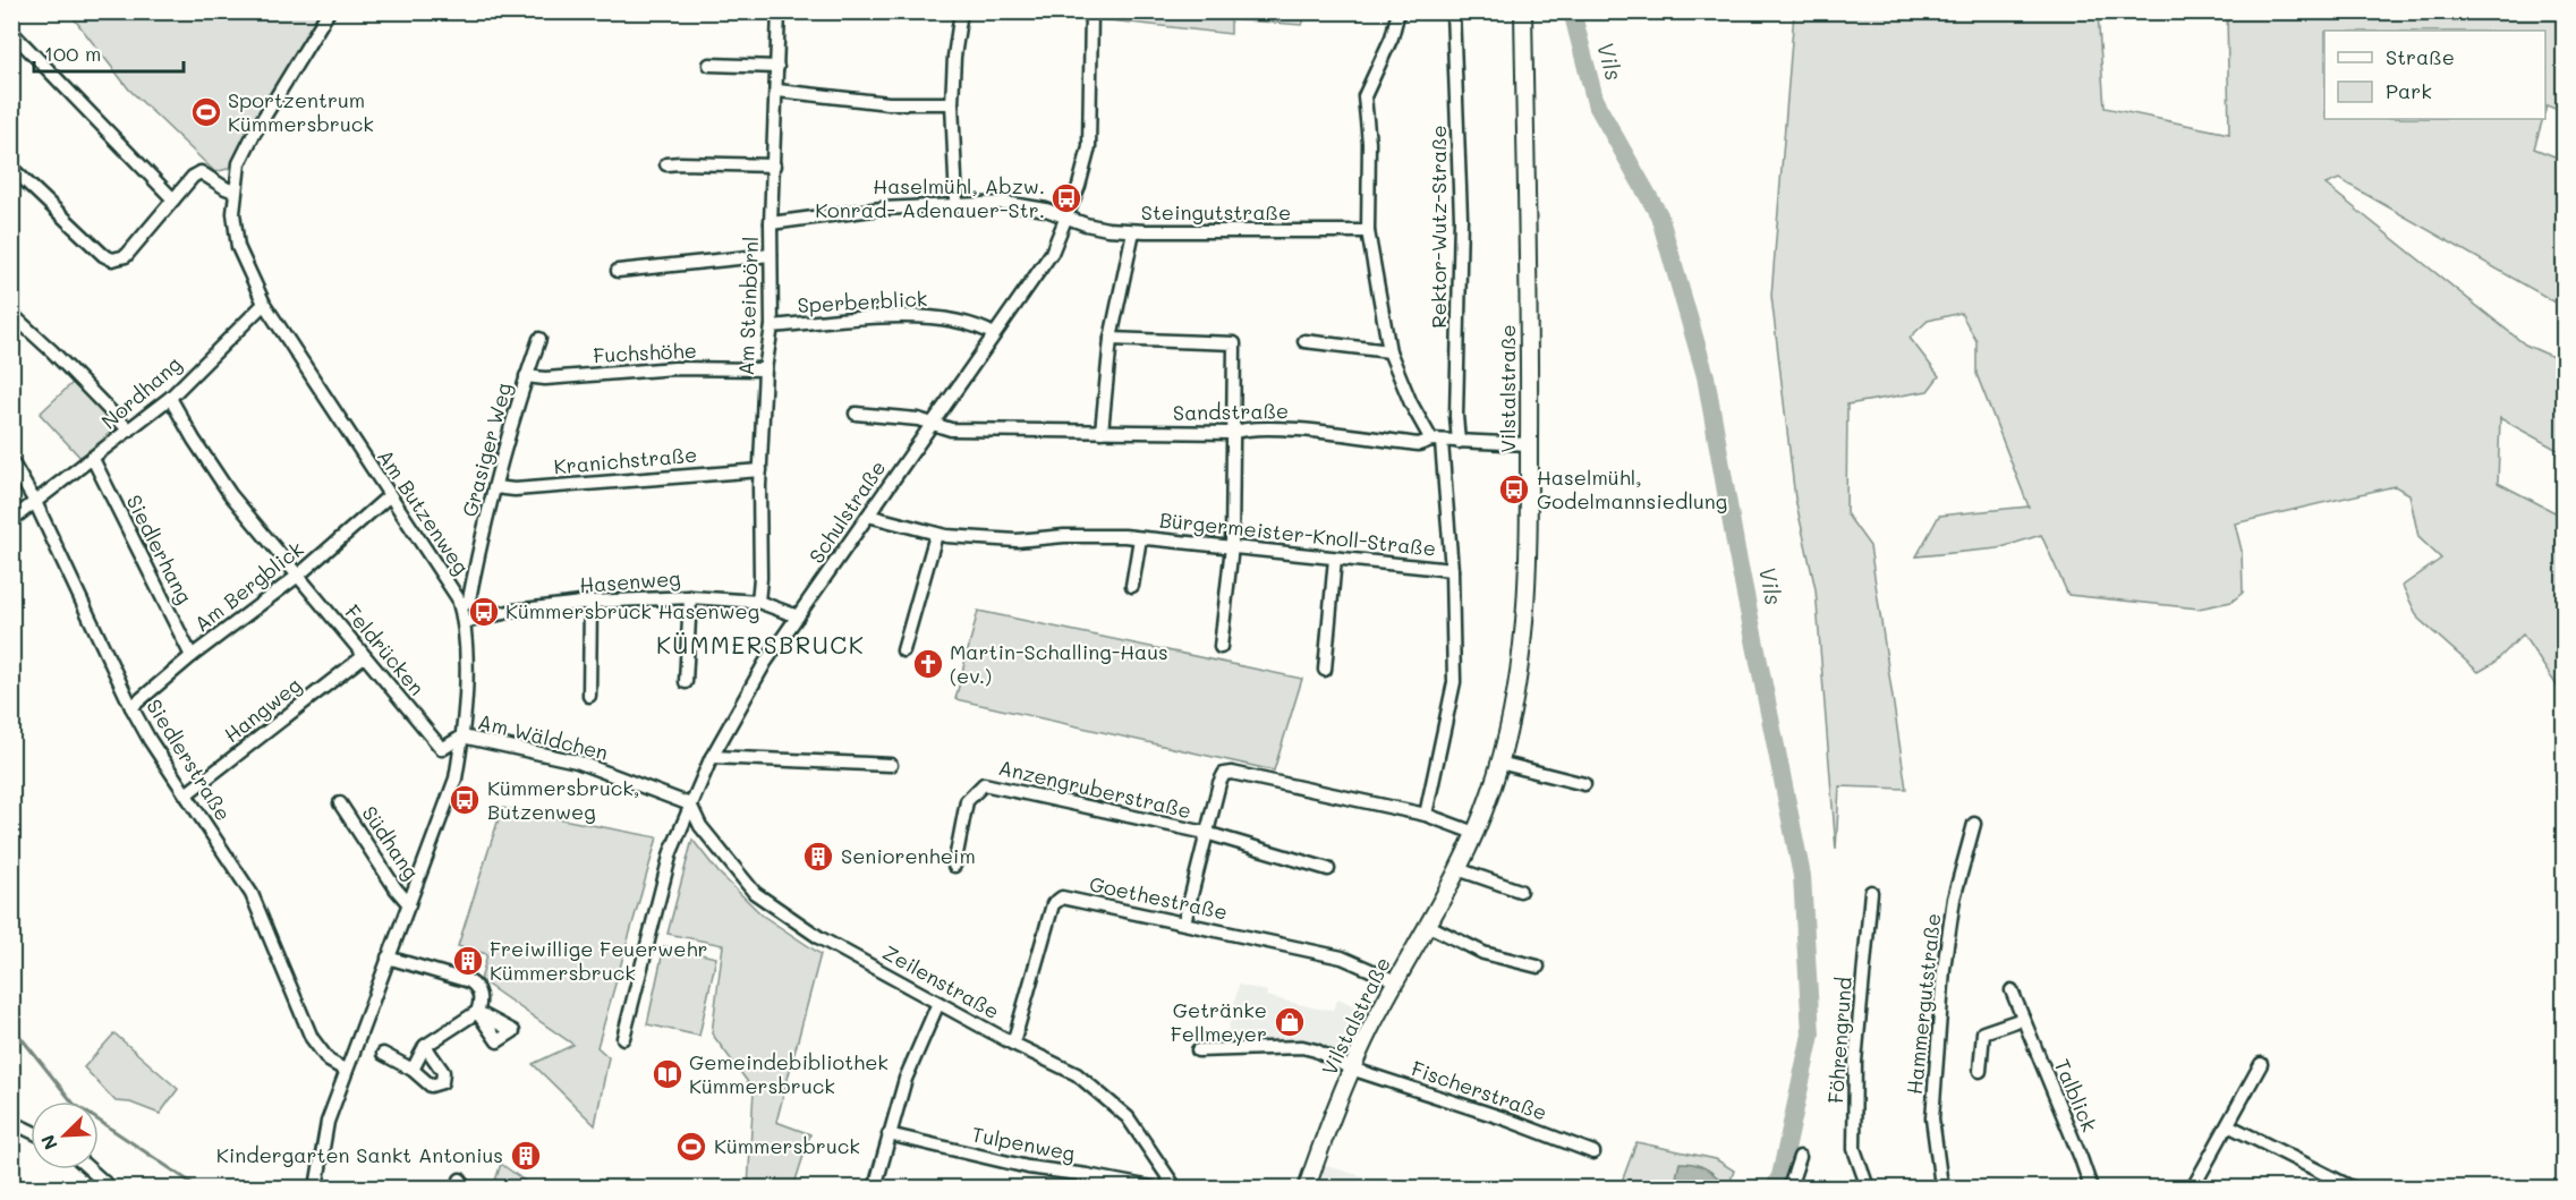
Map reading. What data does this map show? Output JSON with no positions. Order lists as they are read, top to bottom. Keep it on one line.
{"streets":{"main road":["Vilstalstraße"],"street":["Steingutstraße","Rektor-Wutz-Straße","Sperberblick","Am Steinbörnl","Fuchshöhe","Nordhang","Sandstraße","Grasiger Weg","Kranichstraße","Am Butzenweg","Schulstraße","Bürgermeister-Knoll-Straße","Siedlerhang","Hasenweg","Am Bergblick","Feldrücken","Hangweg","Am Wäldchen","Siedlerstraße","Anzengruberstraße","Südhang","Goethestraße","Zeilenstraße","Hammergutstraße","Föhrengrund","Fischerstraße","Talblick","Tulpenweg"]},"crossings":[["Steingutstraße","Am Steinbörnl"],["Steingutstraße","Schulstraße"],["Rektor-Wutz-Straße","Sandstraße"],["Sperberblick","Am Steinbörnl"],["Sperberblick","Schulstraße"],["Am Steinbörnl","Fuchshöhe"],["Am Steinbörnl","Kranichstraße"],["Am Steinbörnl","Hasenweg"],["Fuchshöhe","Grasiger Weg"],["Vilstalstraße","Sandstraße"],["Vilstalstraße","Goethestraße"],["Vilstalstraße","Fischerstraße"],["Nordhang","Am Butzenweg"],["Nordhang","Siedlerhang"],["Nordhang","Feldrücken"],["Nordhang","Siedlerstraße"],["Sandstraße","Schulstraße"],["Grasiger Weg","Kranichstraße"],["Grasiger Weg","Am Butzenweg"],["Am Butzenweg","Hasenweg"],["Am Butzenweg","Am Bergblick"],["Am Butzenweg","Feldrücken"],["Am Butzenweg","Am Wäldchen"],["Am Butzenweg","Siedlerstraße"],["Am Butzenweg","Südhang"],["Schulstraße","Bürgermeister-Knoll-Straße"],["Schulstraße","Hasenweg"],["Schulstraße","Am Wäldchen"],["Schulstraße","Zeilenstraße"],["Siedlerhang","Am Bergblick"],["Am Bergblick","Feldrücken"],["Am Bergblick","Siedlerstraße"],["Feldrücken","Hangweg"],["Hangweg","Siedlerstraße"],["Am Wäldchen","Zeilenstraße"],["Goethestraße","Zeilenstraße"]],"districts":["KÜMMERSBRUCK"],"water":["Vils"],"places":{"sports":["Sportzentrum Kümmersbruck","Kümmersbruck"],"bus stop":["Haselmühl, Abzw. Konrad- Adenauer-Str.","Haselmühl, Godelmannsiedlung","Kümmersbruck Hasenweg","Kümmersbruck, Butzenweg"],"church":["Martin-Schalling-Haus (ev.)"],"building":["Seniorenheim","Freiwillige Feuerwehr Kümmersbruck","Kindergarten Sankt Antonius"],"shop":["Getränke Fellmeyer"],"library":["Gemeindebibliothek Kümmersbruck"]},"legend":["Straße","Park"],"scale_bar":"100 m","north":"bottom left"}
